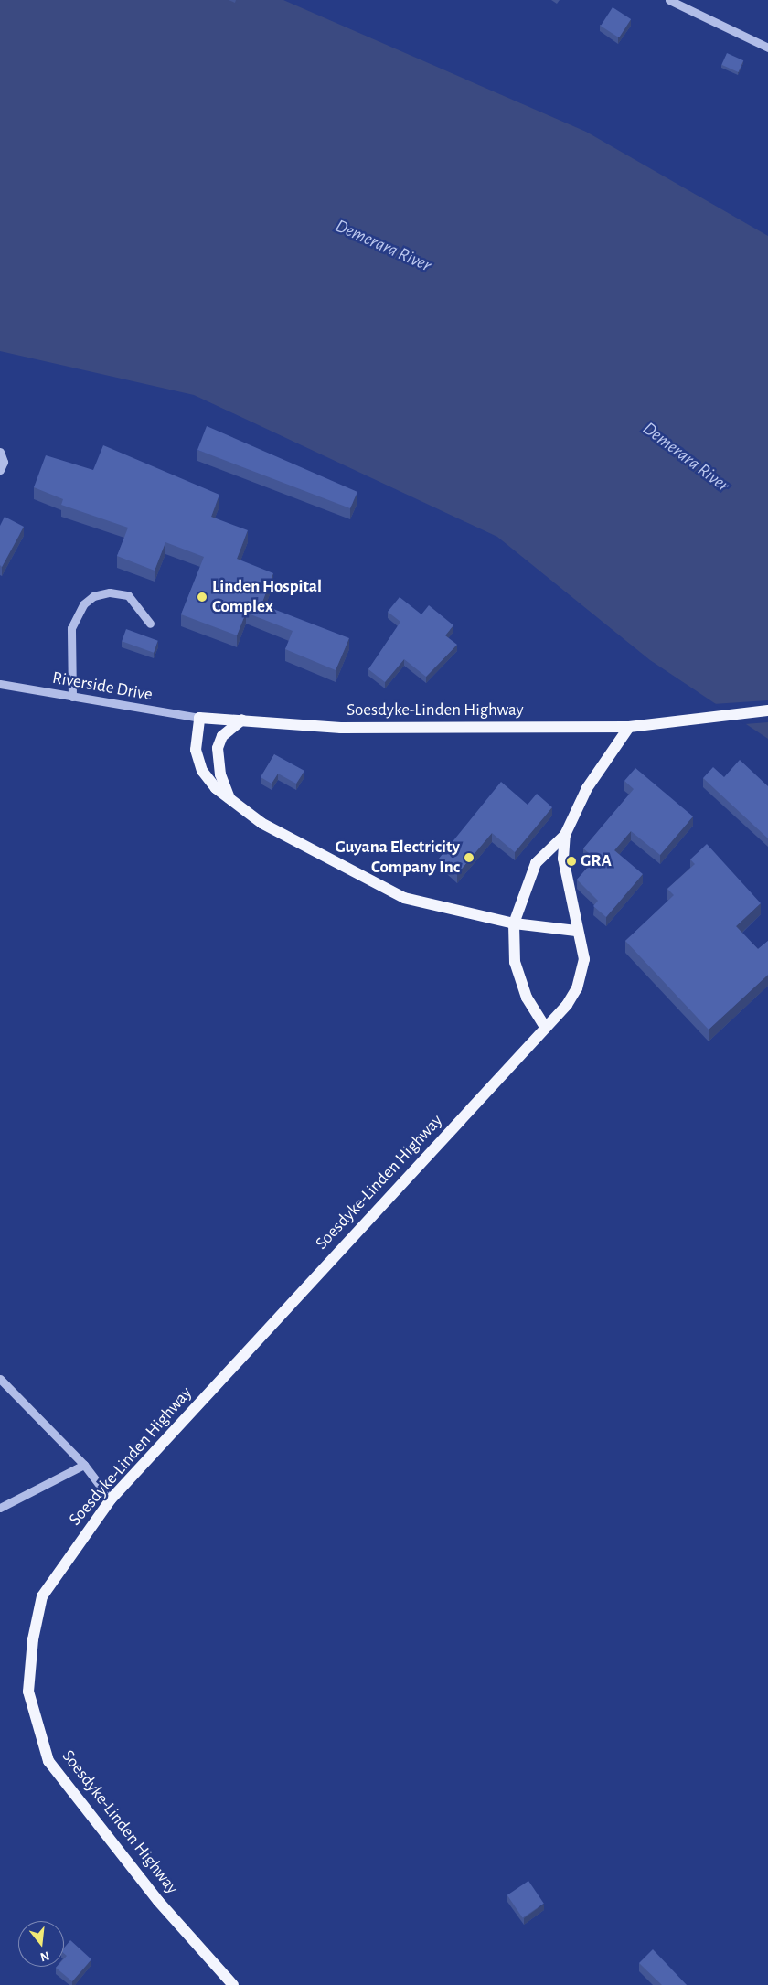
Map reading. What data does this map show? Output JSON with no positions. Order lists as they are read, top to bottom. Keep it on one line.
{"streets":{"main road":["Soesdyke-Linden Highway"],"street":["Riverside Drive"]},"crossings":[["Riverside Drive","Soesdyke-Linden Highway"]],"water":["Demerara River"],"places":["Linden Hospital Complex","Guyana Electricity Company Inc","GRA"],"north":"bottom"}
